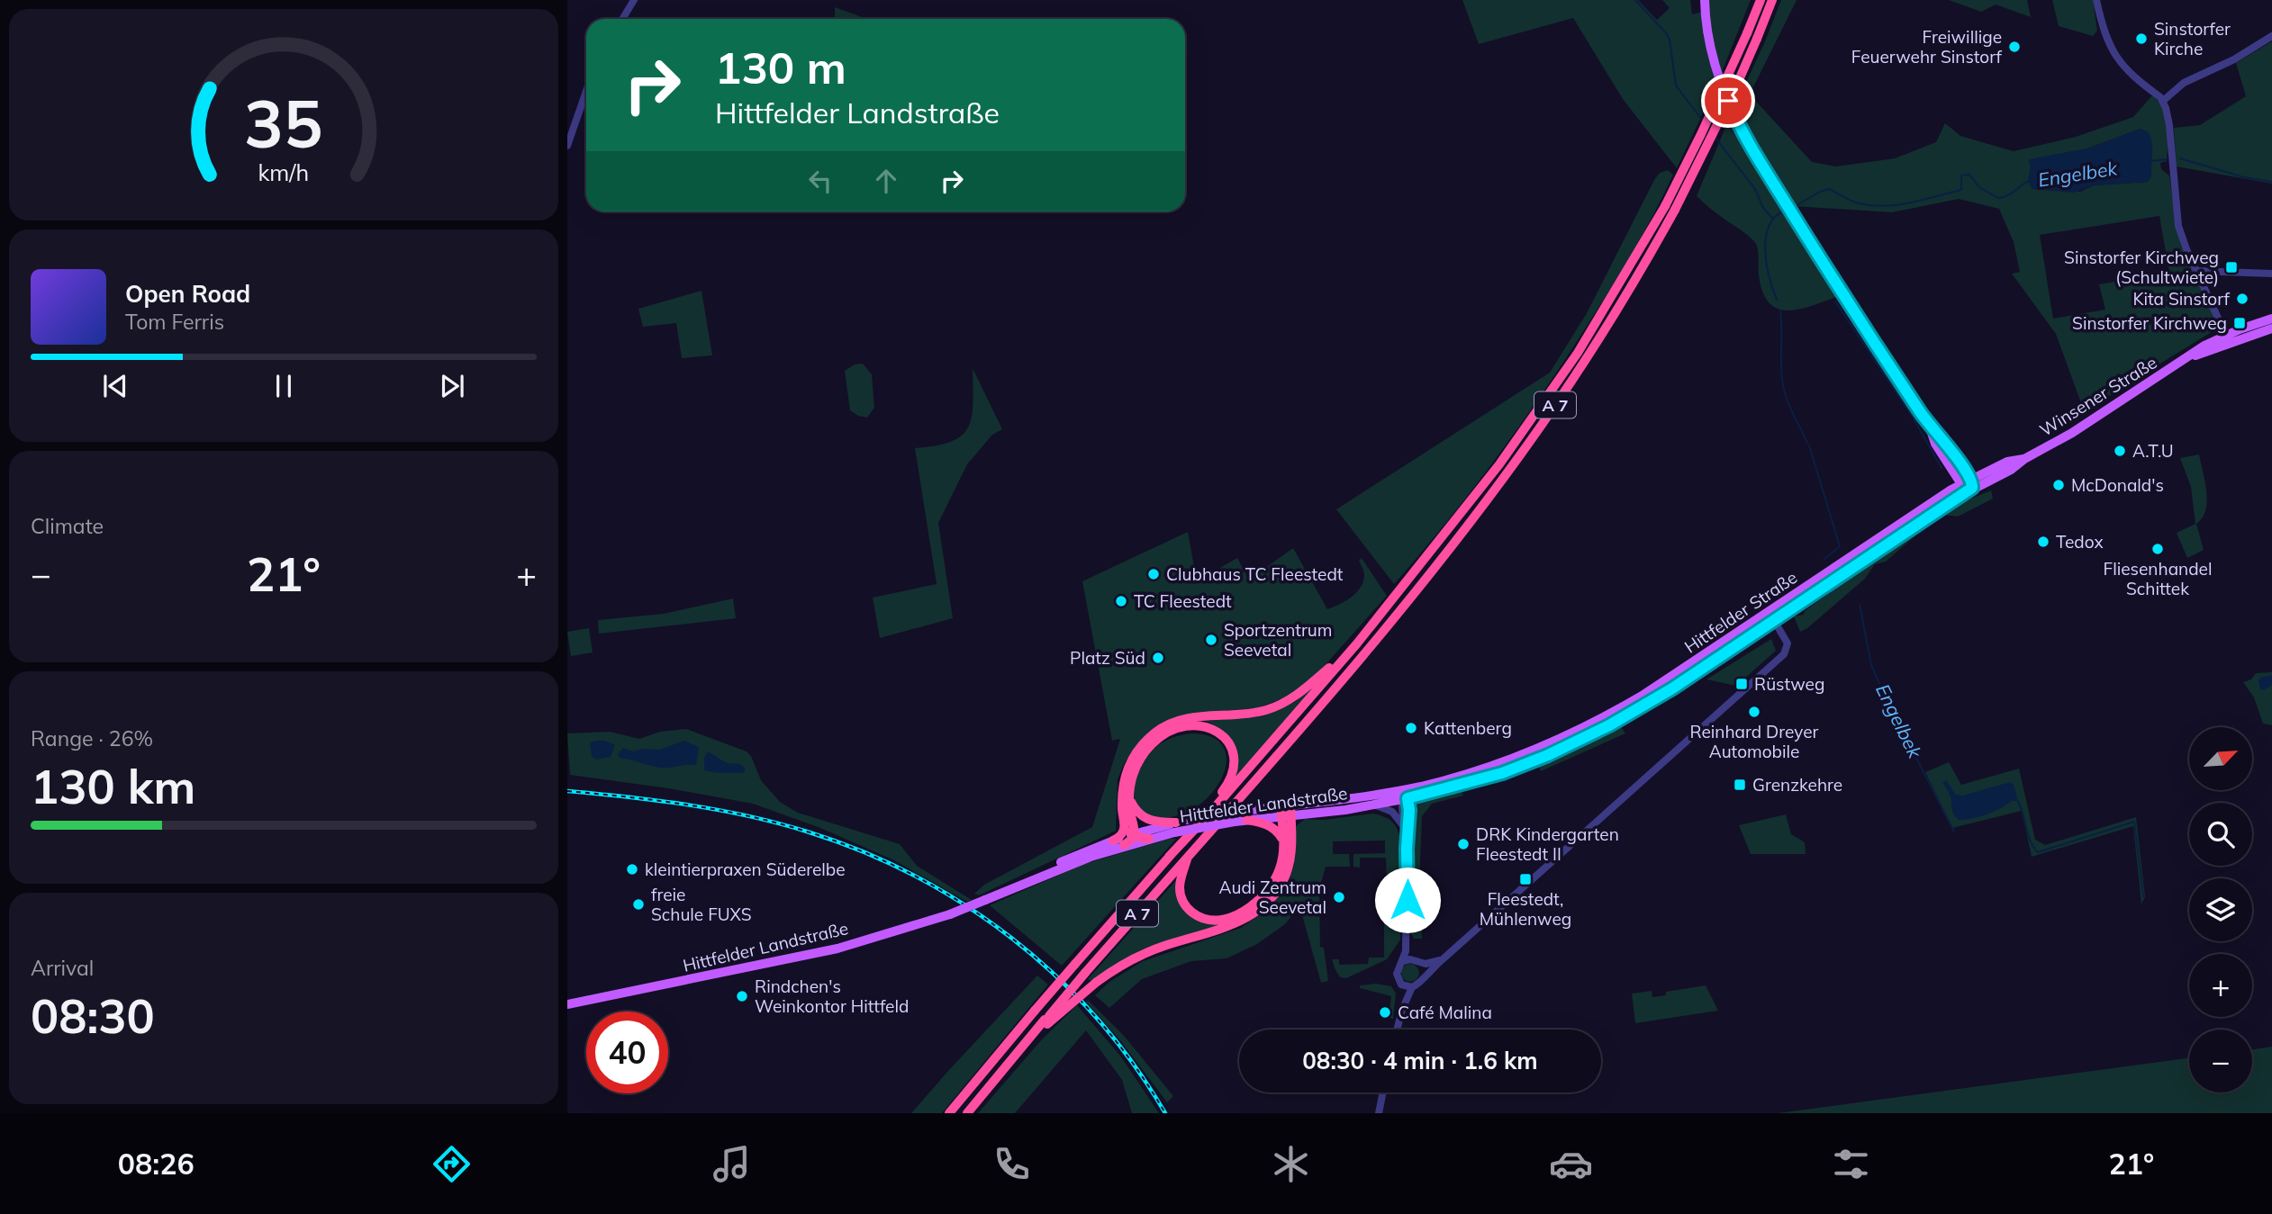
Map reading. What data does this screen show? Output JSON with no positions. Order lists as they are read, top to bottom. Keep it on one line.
{"streets":{"highway":["A 7"],"main road":["Winsener Straße","Hittfelder Straße","Hittfelder Landstraße"]},"crossings":[["Winsener Straße","Hittfelder Straße"],["Hittfelder Straße","Hittfelder Landstraße"]],"water":["Engelbek"],"places":{"other":["Sinstorfer Kirche","Freiwillige Feuerwehr Sinstorf","Kita Sinstorf","A.T.U","McDonald's","Tedox","Fliesenhandel Schittek","Clubhaus TC Fleestedt","TC Fleestedt","Sportzentrum Seevetal","Platz Süd","Reinhard Dreyer Automobile","Kattenberg","DRK Kindergarten Fleestedt II","kleintierpraxen Süderelbe","Audi Zentrum Seevetal","freie Schule FUXS","Rindchen's Weinkontor Hittfeld","Café Malina"],"transit":["Sinstorfer Kirchweg (Schultwiete)","Sinstorfer Kirchweg","Rüstweg","Grenzkehre","Fleestedt, Mühlenweg"]},"north":"top right","page":{"turn":["130 m","Hittfelder Landstraße"],"song":["Open Road","Tom Ferris"],"tile":["Climate",["Range · 26%","130 km"],["Arrival","08:30"]],"heat":["−","21°","+"],"map_buttons":["+","−"],"limit":"40","trip":"08:30 · 4 min · 1.6 km","tabs":["08:26","21°"],"gauge":["35","km/h"]}}
